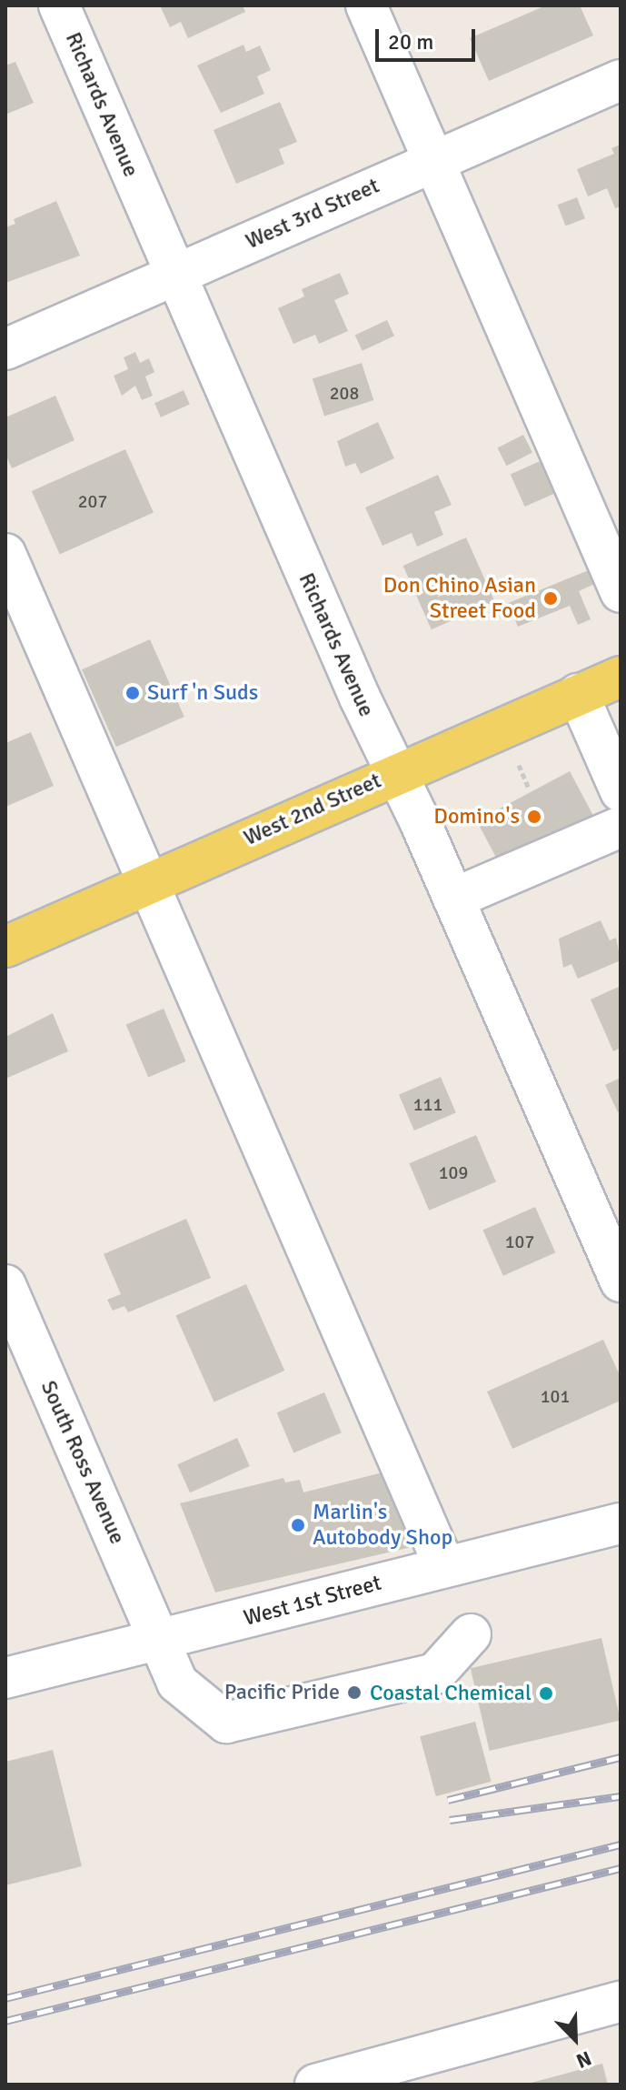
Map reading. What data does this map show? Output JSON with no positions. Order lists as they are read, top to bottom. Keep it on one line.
{"streets":{"main road":["West 2nd Street"],"street":["Richards Avenue","West 3rd Street","South Ross Avenue","West 1st Street"]},"crossings":[["Richards Avenue","West 3rd Street"],["Richards Avenue","West 2nd Street"],["South Ross Avenue","West 1st Street"]],"places":["Don Chino Asian Street Food","Surf 'n Suds","Domino's","Marlin's Autobody Shop","Pacific Pride","Coastal Chemical"],"house_numbers":["208","207","111","109","107","101"],"scale_bar":"20 m","north":"bottom right"}
